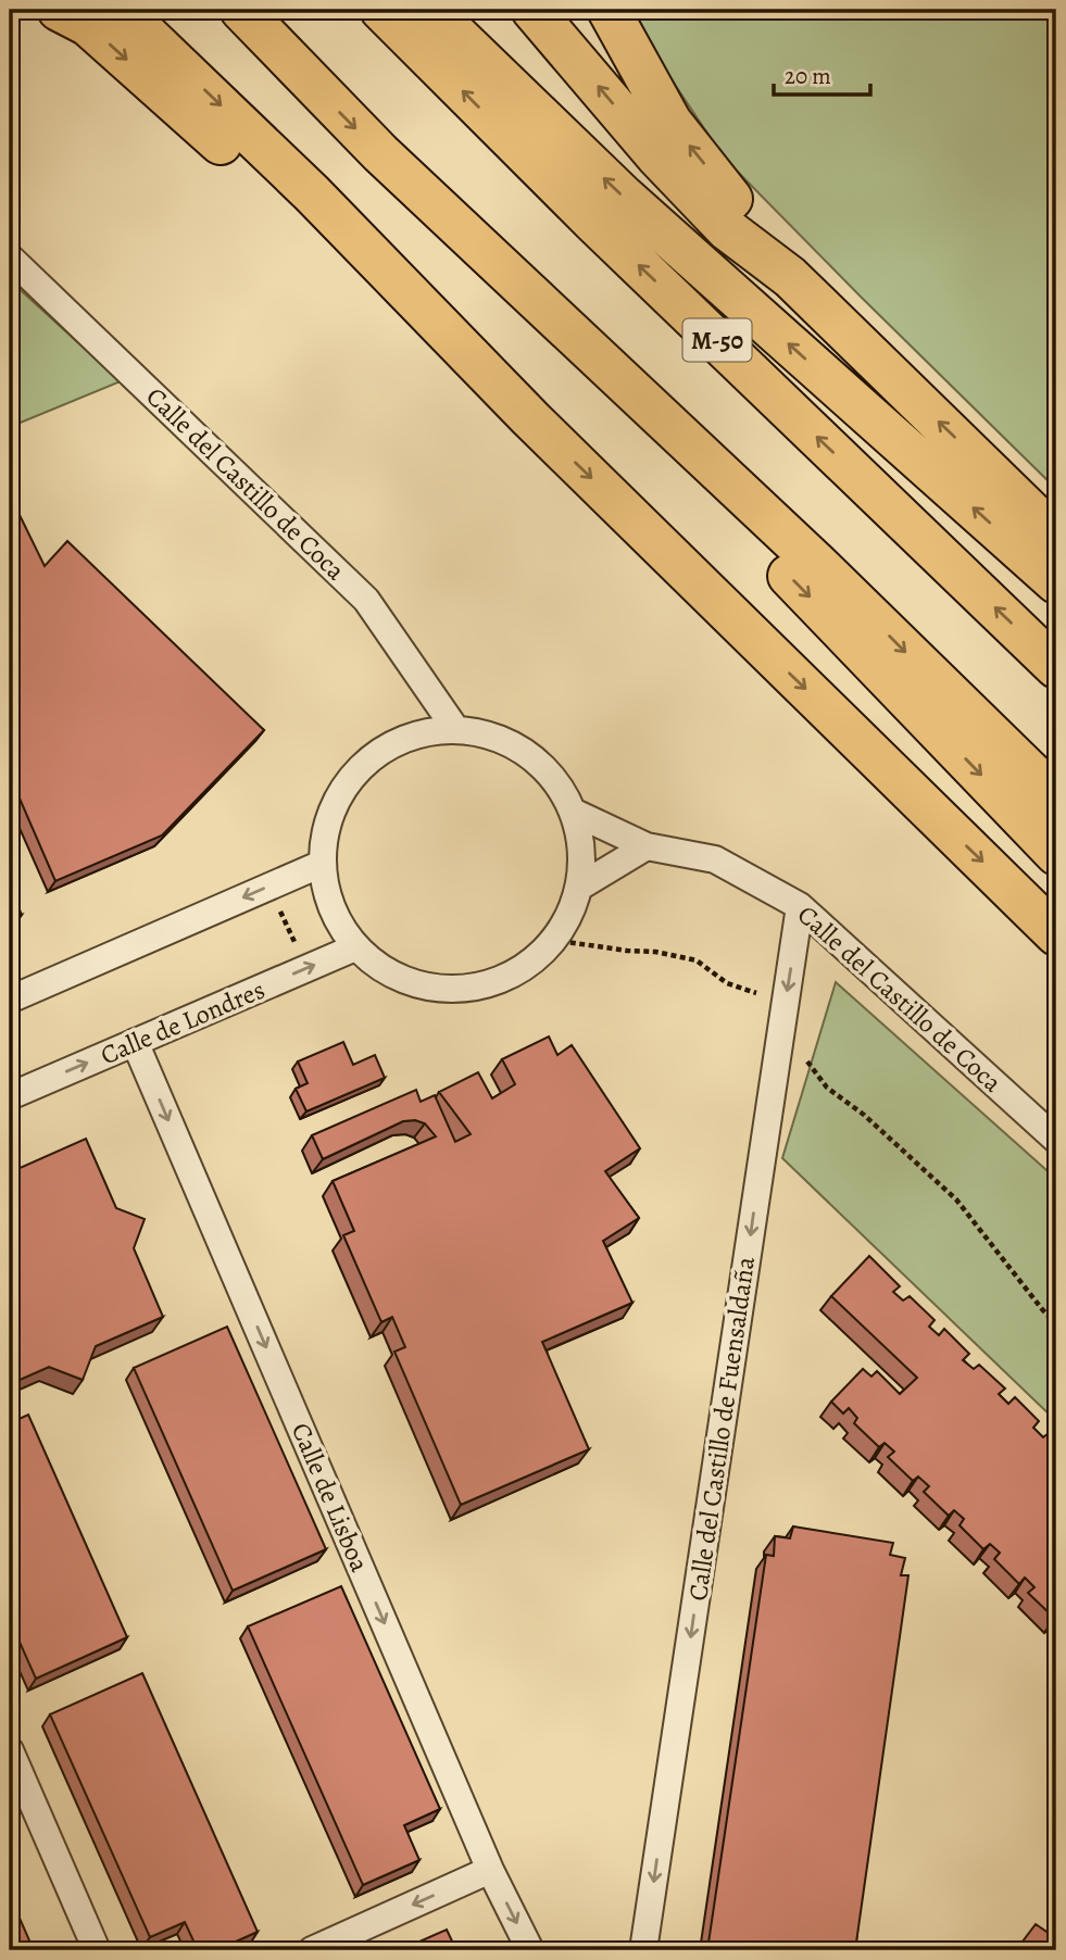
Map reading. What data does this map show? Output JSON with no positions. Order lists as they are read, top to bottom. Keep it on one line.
{"streets":{"highway":["M-50"],"street":["Calle del Castillo de Coca","Calle de Londres","Calle del Castillo de Fuensaldaña","Calle de Lisboa"]},"crossings":[["Calle del Castillo de Coca","Calle de Londres"],["Calle del Castillo de Coca","Calle del Castillo de Fuensaldaña"],["Calle de Londres","Calle de Lisboa"]],"one_way":["Calle del Castillo de Fuensaldaña","Calle de Lisboa"],"scale_bar":"20 m"}
